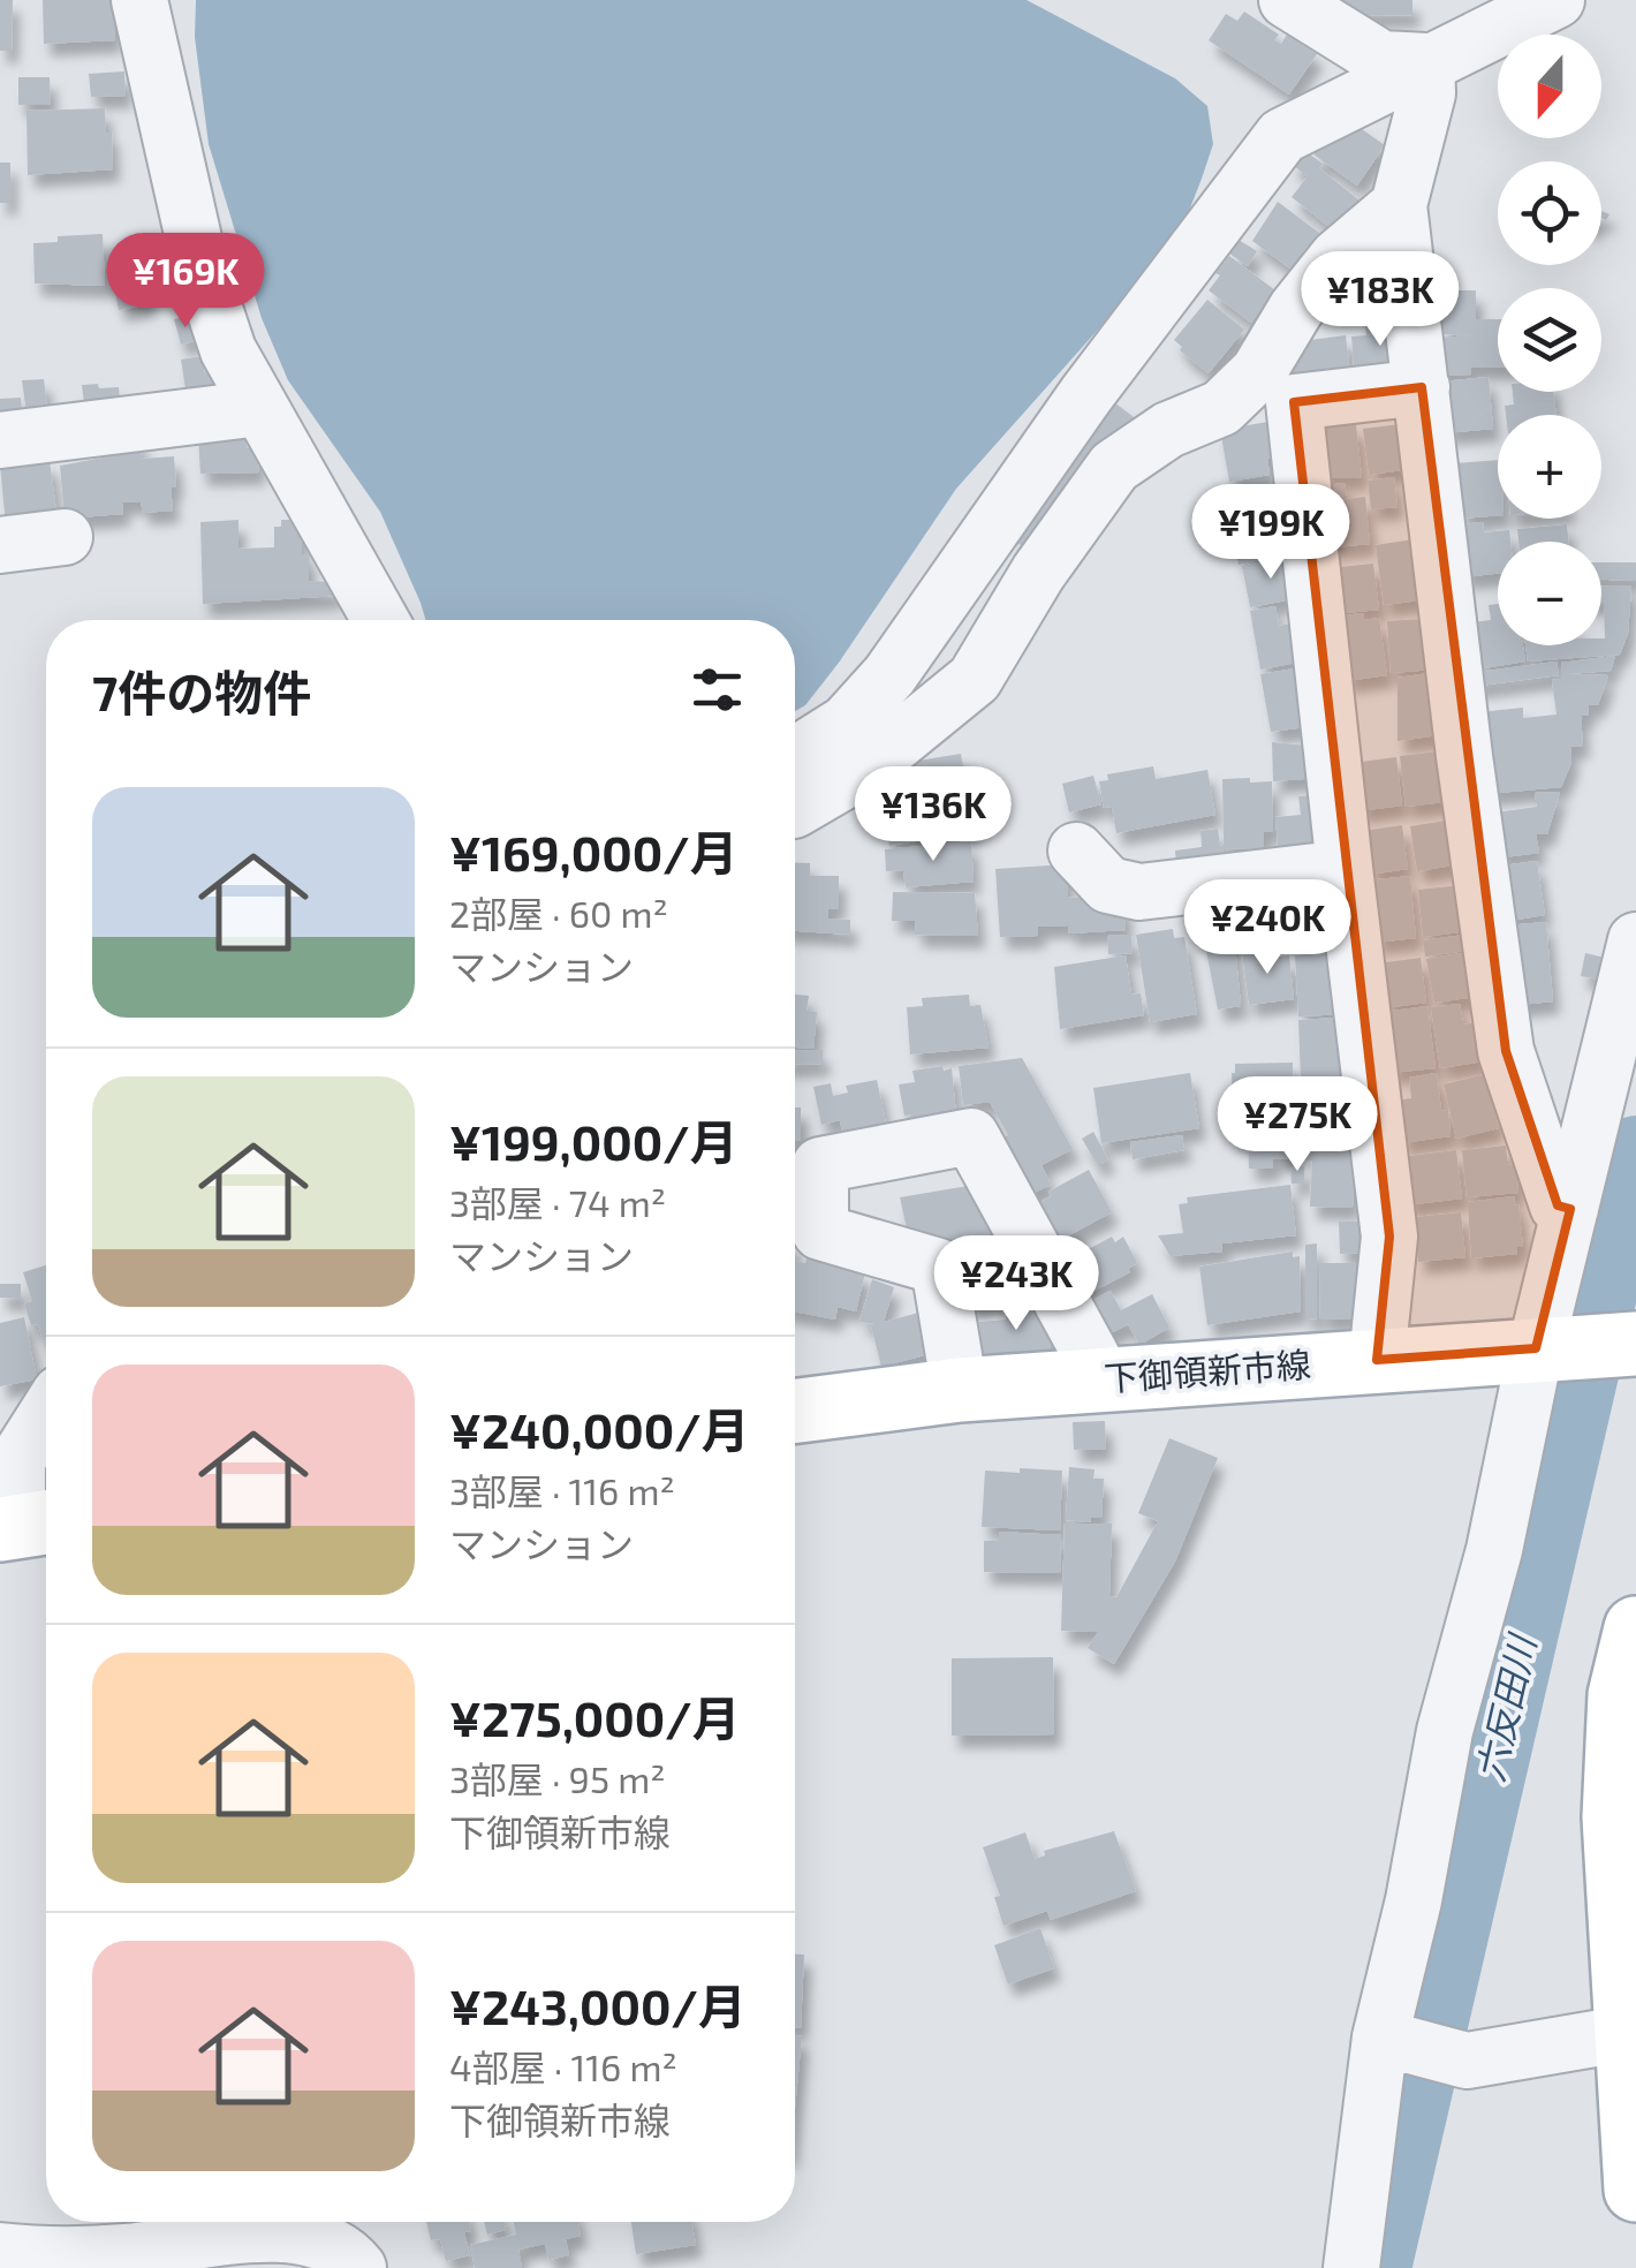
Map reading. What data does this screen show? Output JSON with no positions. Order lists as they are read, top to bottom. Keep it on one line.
{"streets":{"main road":["下御領新市線"]},"water":["六反田川"],"north":"bottom","page":{"map_buttons":["+","−"],"price":["¥169K","¥183K","¥199K","¥136K","¥240K","¥275K","¥243K"],"heading":"7件の物件","list":[{"name":"¥169,000/月","note":"2部屋 · 60 m² · マンション"},{"name":"¥199,000/月","note":"3部屋 · 74 m² · マンション"},{"name":"¥240,000/月","note":"3部屋 · 116 m² · マンション"},{"name":"¥275,000/月","note":"3部屋 · 95 m² · 下御領新市線"},{"name":"¥243,000/月","note":"4部屋 · 116 m² · 下御領新市線"}]}}
